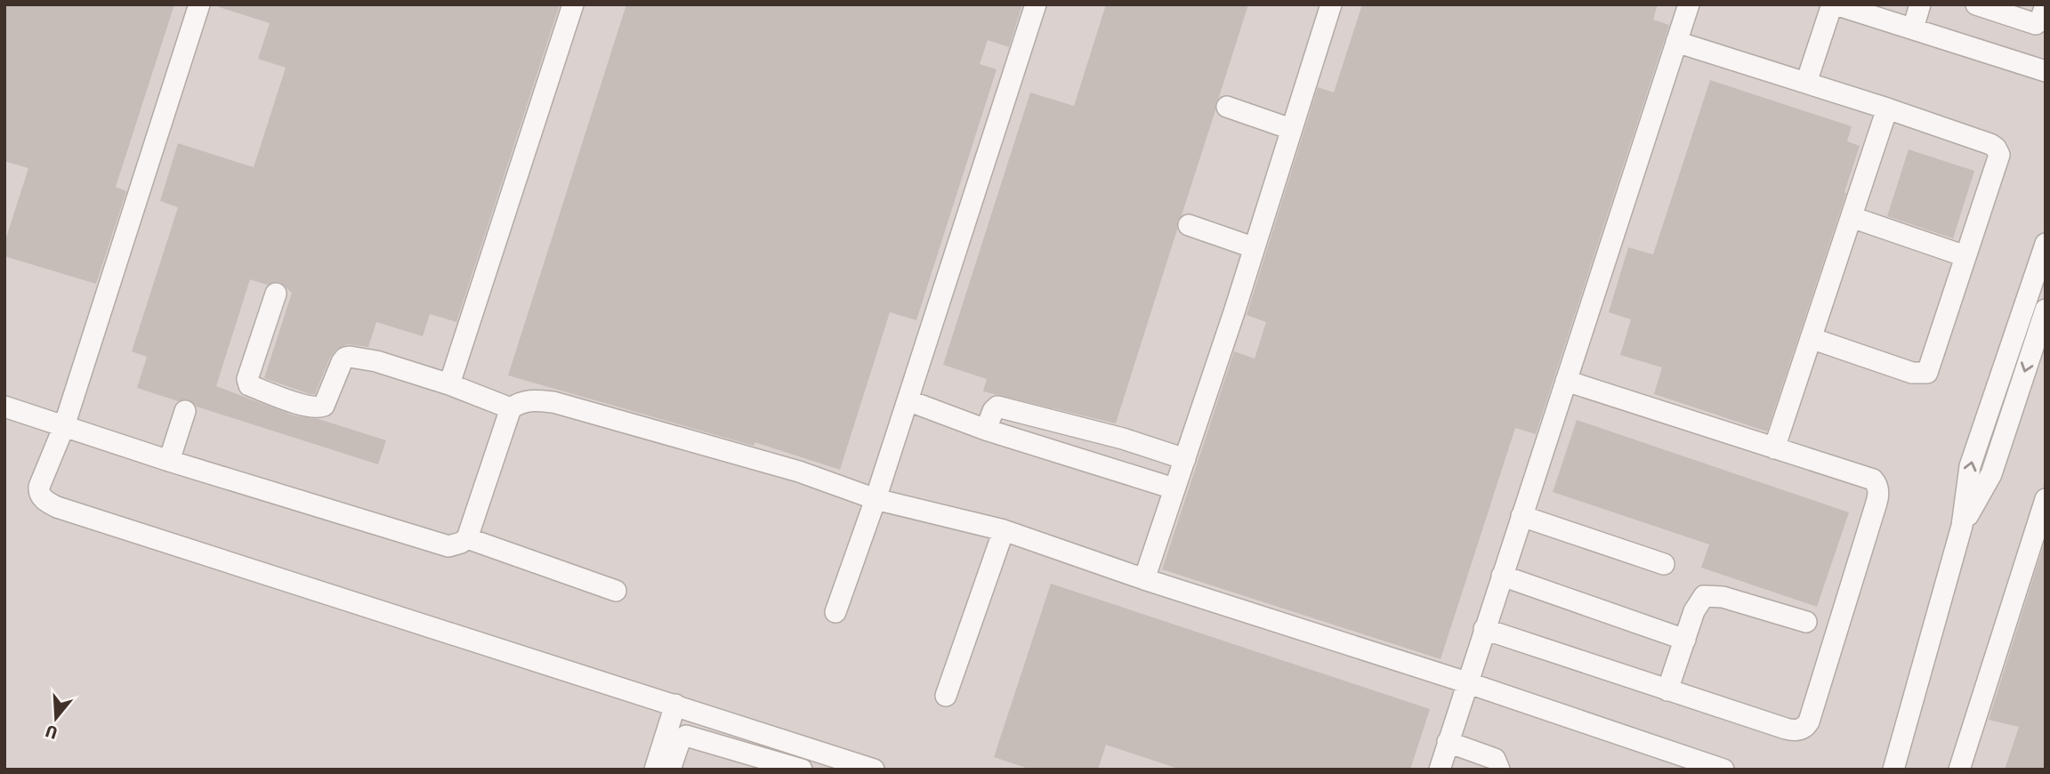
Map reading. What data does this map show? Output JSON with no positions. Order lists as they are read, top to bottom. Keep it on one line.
{"north":"bottom"}
